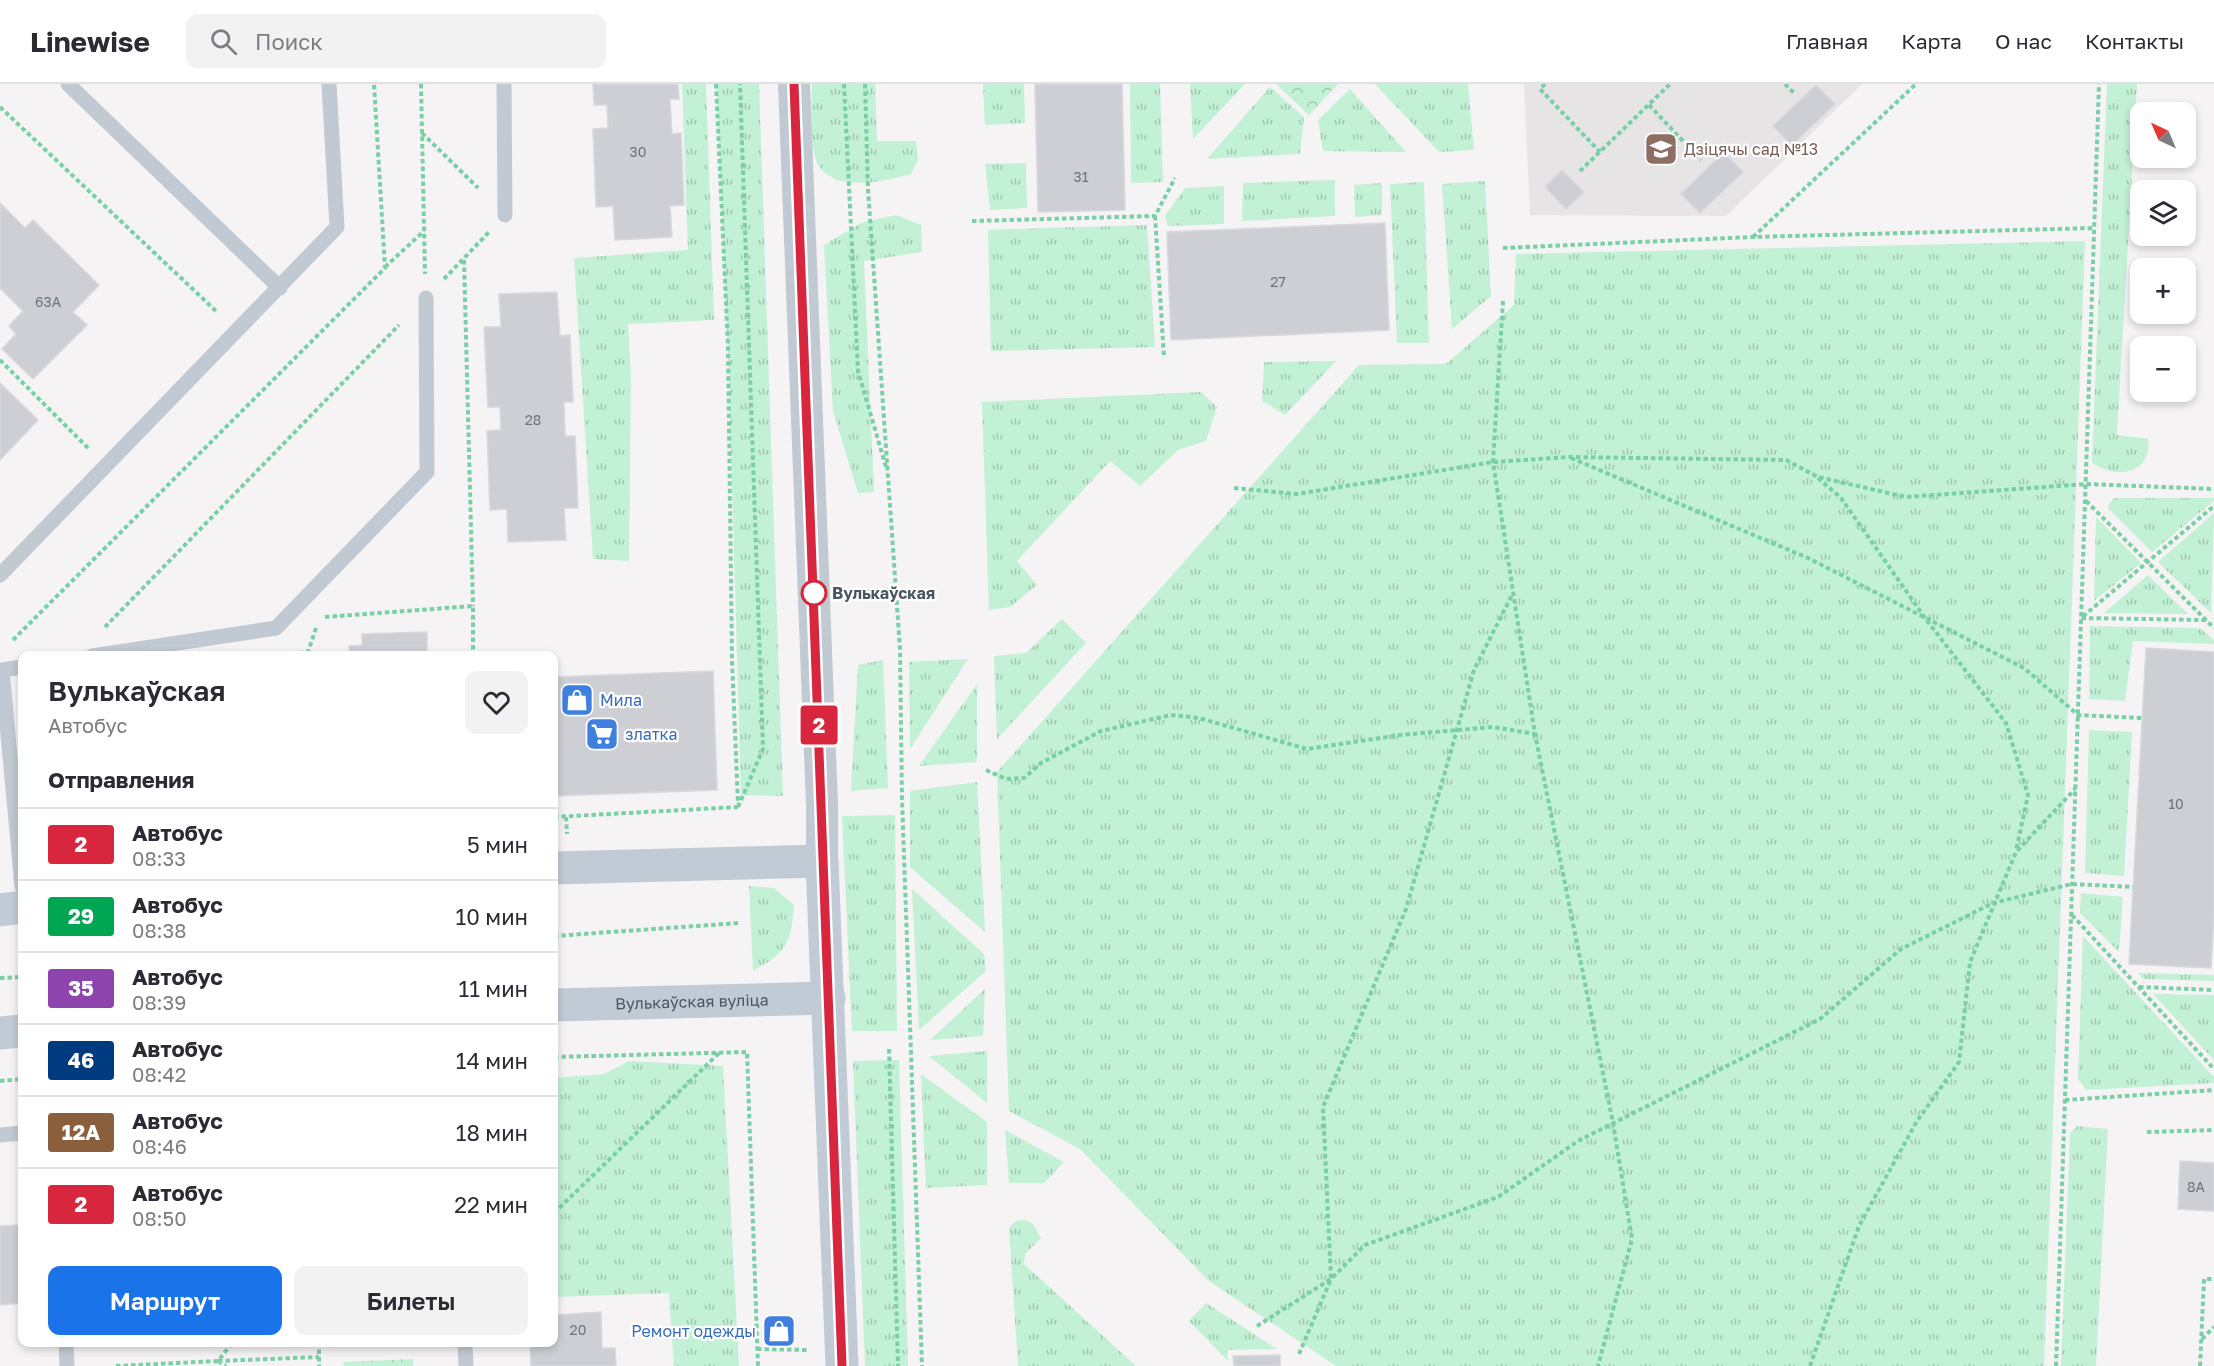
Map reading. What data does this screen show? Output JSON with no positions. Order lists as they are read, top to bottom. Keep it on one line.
{"streets":{"street":["Вулькаўская вуліца"]},"places":{"school or university":["Дзіцячы сад №13"],"other":["Вулькаўская"],"shop":["Мила","Ремонт одежды"],"supermarket":["златка"]},"lines":["bus line 2"],"house_numbers":["30","31","27","63А","28","10","8А","20"],"north":"top left","page":{"header":"Linewise","search":"Поиск","nav":["Главная","Карта","О нас","Контакты"],"on_map":"2","map_buttons":["+","−"],"heading":[["Вулькаўская","Автобус"],"Отправления"],"list":[{"mark":"2","name":"Автобус","note":"08:33","value":"5 мин"},{"mark":"29","name":"Автобус","note":"08:38","value":"10 мин"},{"mark":"35","name":"Автобус","note":"08:39","value":"11 мин"},{"mark":"46","name":"Автобус","note":"08:42","value":"14 мин"},{"mark":"12А","name":"Автобус","note":"08:46","value":"18 мин"},{"mark":"2","name":"Автобус","note":"08:50","value":"22 мин"}],"buttons":["Маршрут","Билеты"]}}
